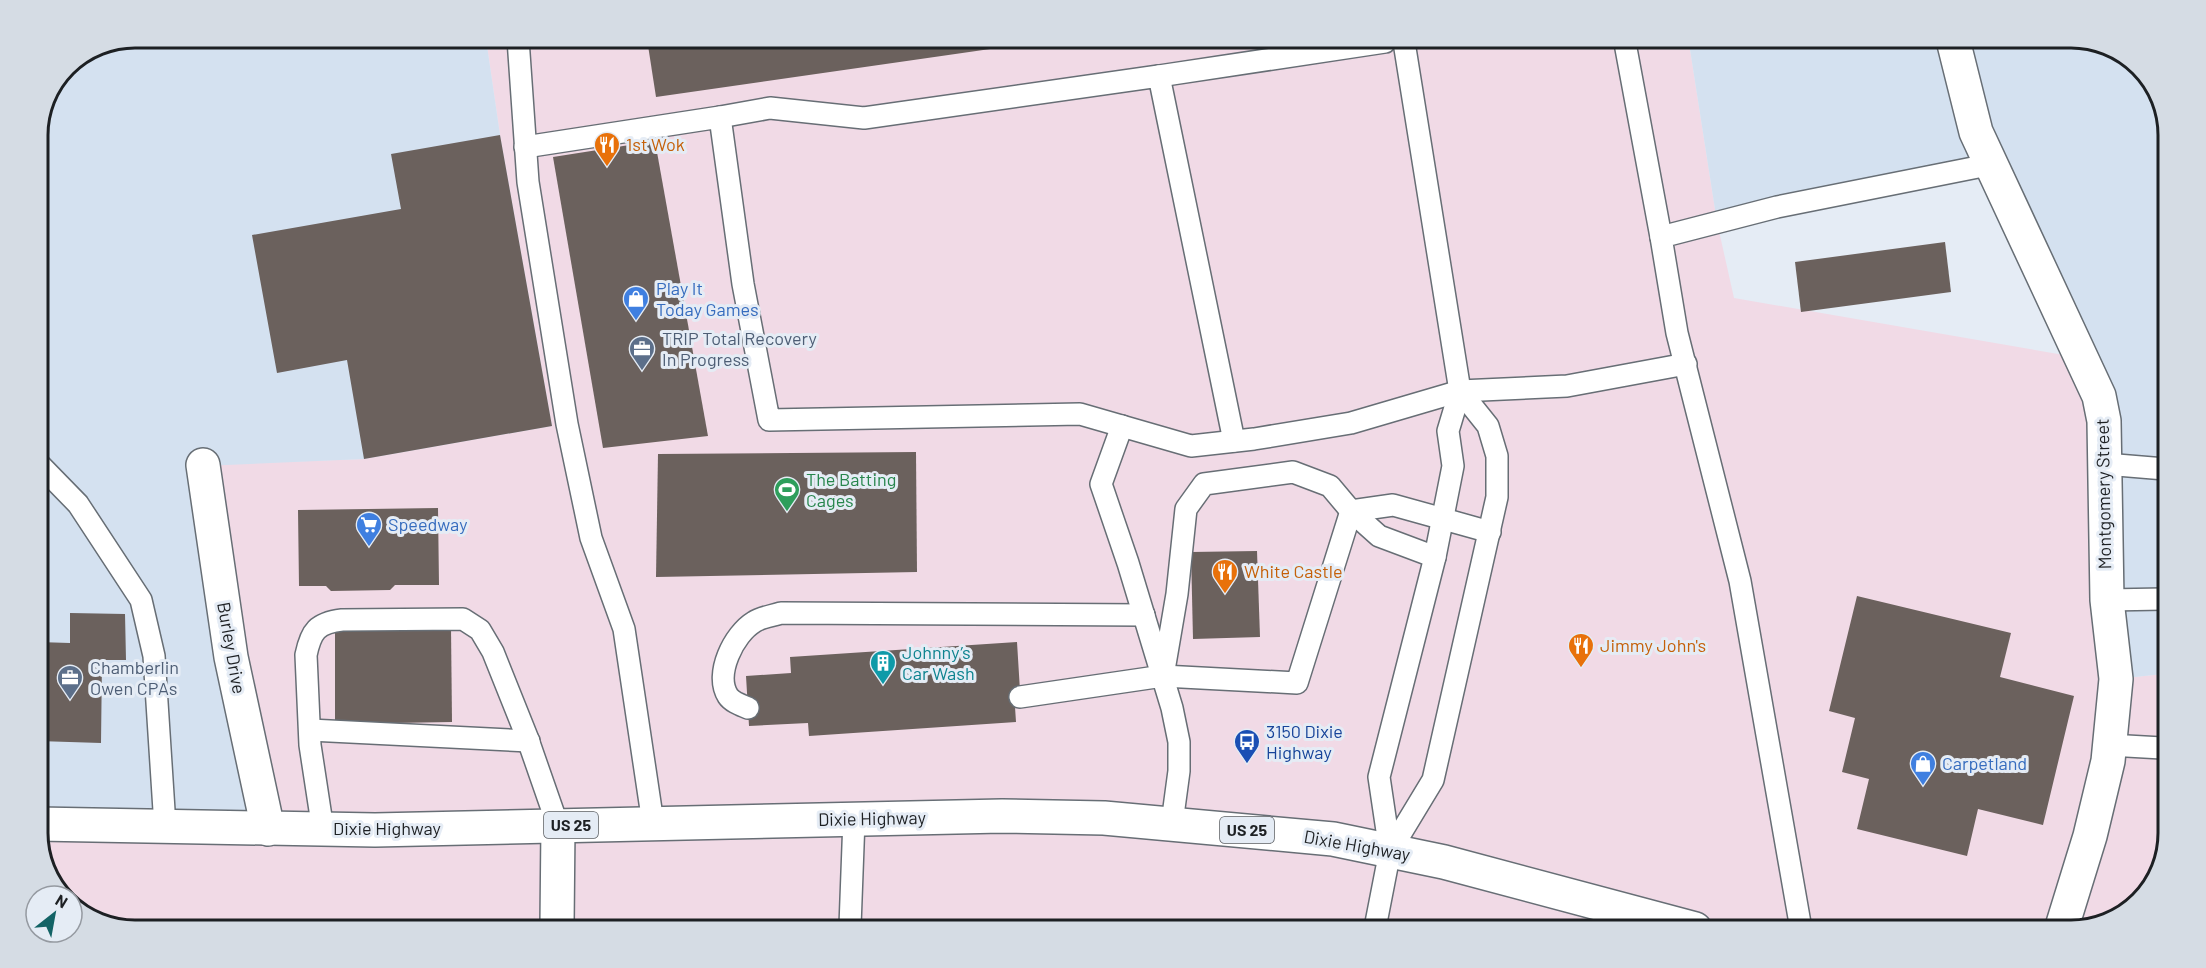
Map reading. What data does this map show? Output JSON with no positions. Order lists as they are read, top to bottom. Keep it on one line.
{"streets":{"main road":["Montgomery Street","Burley Drive","Dixie Highway","US 25"]},"crossings":[["Burley Drive","Dixie Highway"]],"places":{"restaurant":["1st Wok","White Castle","Jimmy John's"],"shop":["Play It Today Games","Carpetland"],"office":["TRIP Total Recovery In Progress","Chamberlin Owen CPAs"],"sports":["The Batting Cages"],"supermarket":["Speedway"],"building":["Johnny’s Car Wash"],"bus stop":["3150 Dixie Highway"]},"north":"top right"}
